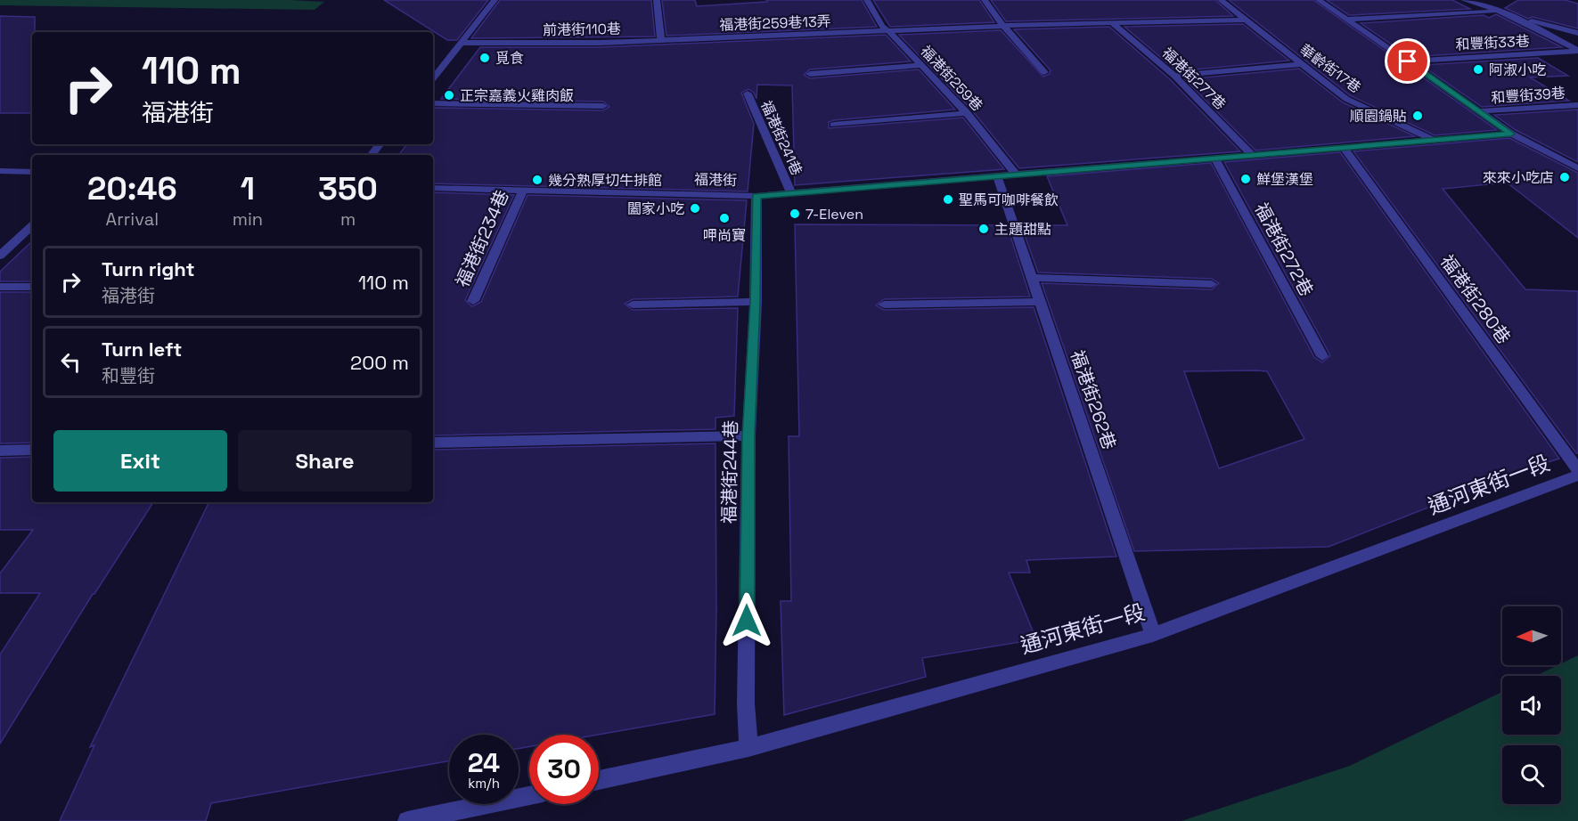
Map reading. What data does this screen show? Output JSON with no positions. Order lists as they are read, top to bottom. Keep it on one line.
{"streets":{"street":["福港街259巷13弄","前港街110巷","和豐街33巷","華齡街17巷","福港街259巷","福港街277巷","和豐街39巷","福港街241巷","福港街","福港街234巷","福港街272巷","福港街280巷","福港街262巷","福港街244巷","通河東街一段"]},"crossings":[["福港街259巷13弄","前港街110巷"],["福港街259巷13弄","華齡街17巷"],["福港街259巷13弄","福港街259巷"],["福港街259巷13弄","福港街277巷"],["華齡街17巷","福港街"],["福港街259巷","福港街"],["福港街277巷","福港街"],["福港街241巷","福港街"],["福港街","福港街234巷"],["福港街","福港街272巷"],["福港街","福港街280巷"],["福港街","福港街262巷"],["福港街","福港街244巷"],["福港街262巷","通河東街一段"],["福港街244巷","通河東街一段"]],"places":["覓食","阿淑小吃","正宗嘉義火雞肉飯","順園鍋貼","來來小吃店","鮮堡漢堡","幾分熟厚切牛排館","聖馬可咖啡餐飲","闔家小吃","7-Eleven","呷尚寶","主題甜點"],"north":"left","page":{"turn":["110 m","福港街"],"eta":["20:46","Arrival","1","min","350","m"],"list":[{"name":"Turn right","note":"福港街","value":"110 m"},{"name":"Turn left","note":"和豐街","value":"200 m"}],"buttons":["Exit","Share"],"speed":"24 km/h","limit":"30"}}
